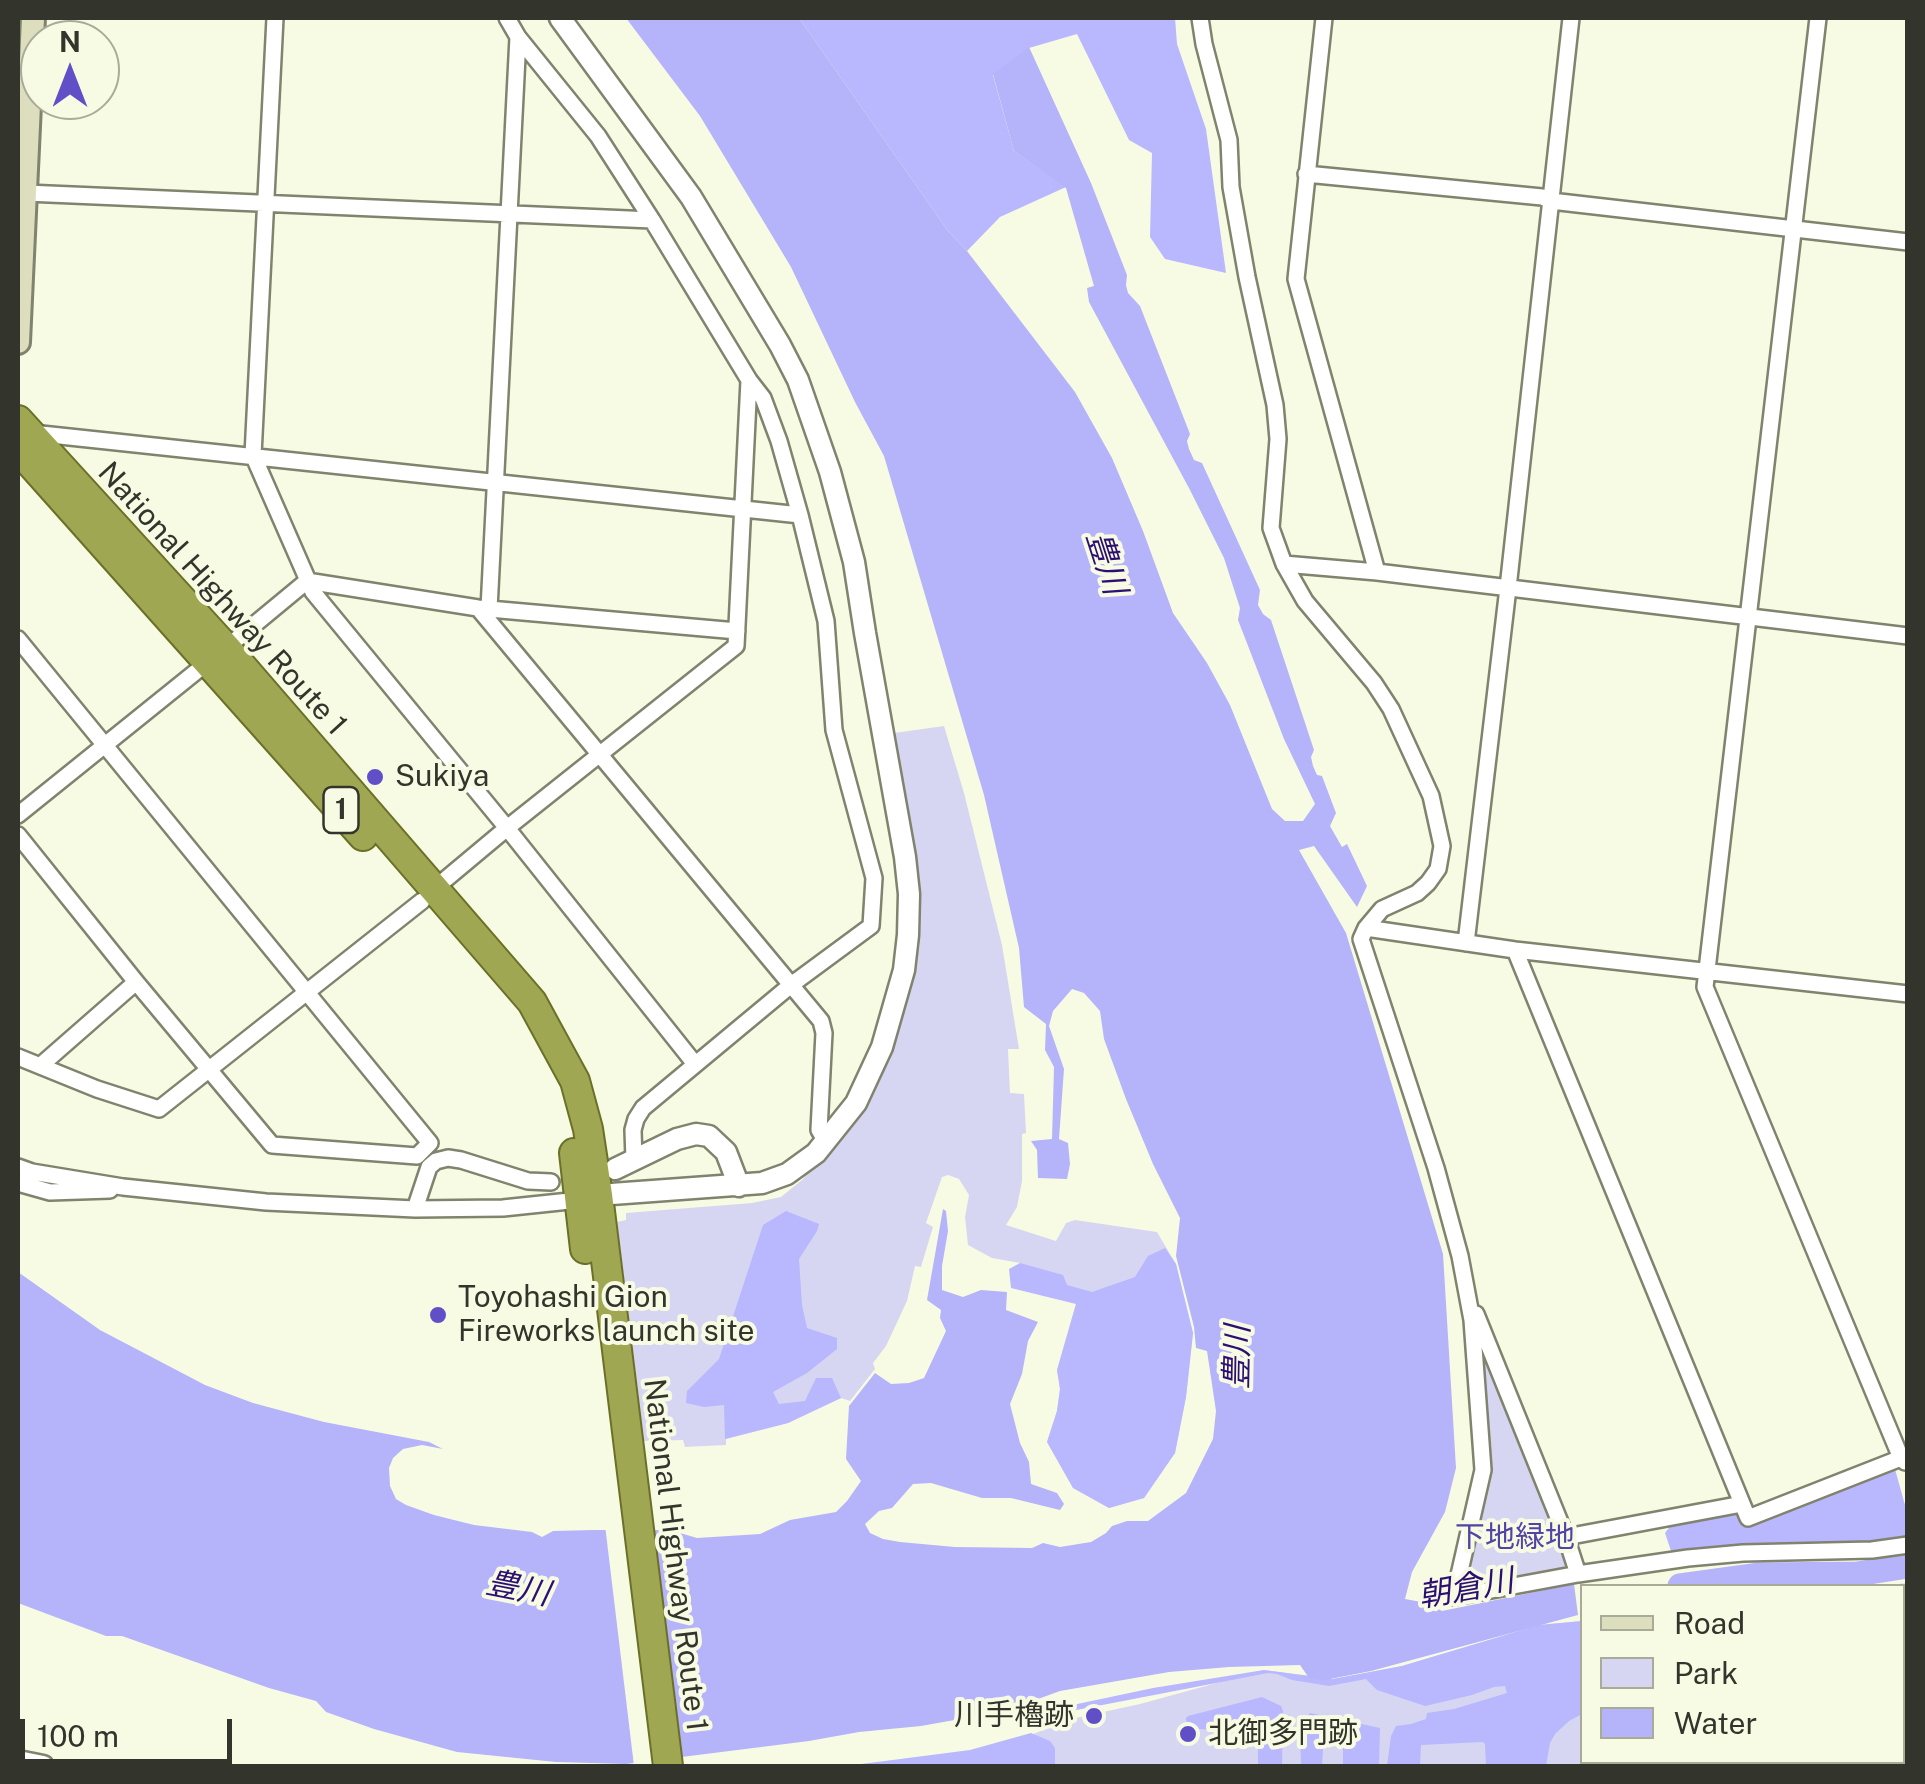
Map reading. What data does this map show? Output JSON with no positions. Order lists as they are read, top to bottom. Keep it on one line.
{"streets":{"highway":["National Highway Route 1","1"]},"water":["豊川","朝倉川"],"parks":["下地緑地"],"places":["Sukiya","Toyohashi Gion Fireworks launch site","川手櫓跡","北御多門跡"],"legend":["Road","Park","Water"],"scale_bar":"100 m","north":"top"}
